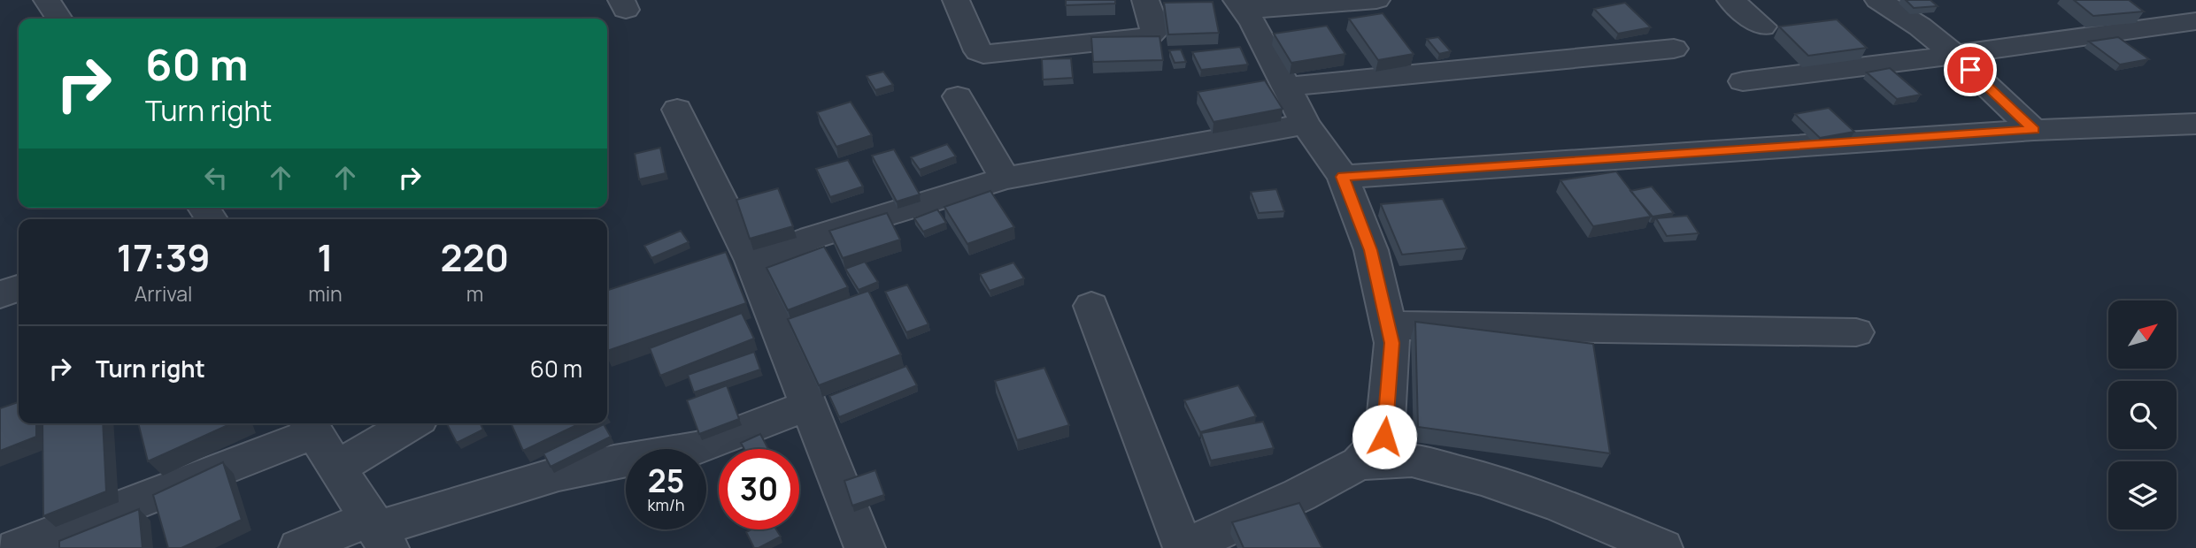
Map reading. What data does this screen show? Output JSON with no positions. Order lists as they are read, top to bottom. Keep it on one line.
{"north":"top right","page":{"turn":["60 m","Turn right"],"eta":["17:39","Arrival","1","min","220","m"],"list":[{"name":"Turn right","value":"60 m"}],"speed":"25 km/h","limit":"30"}}
